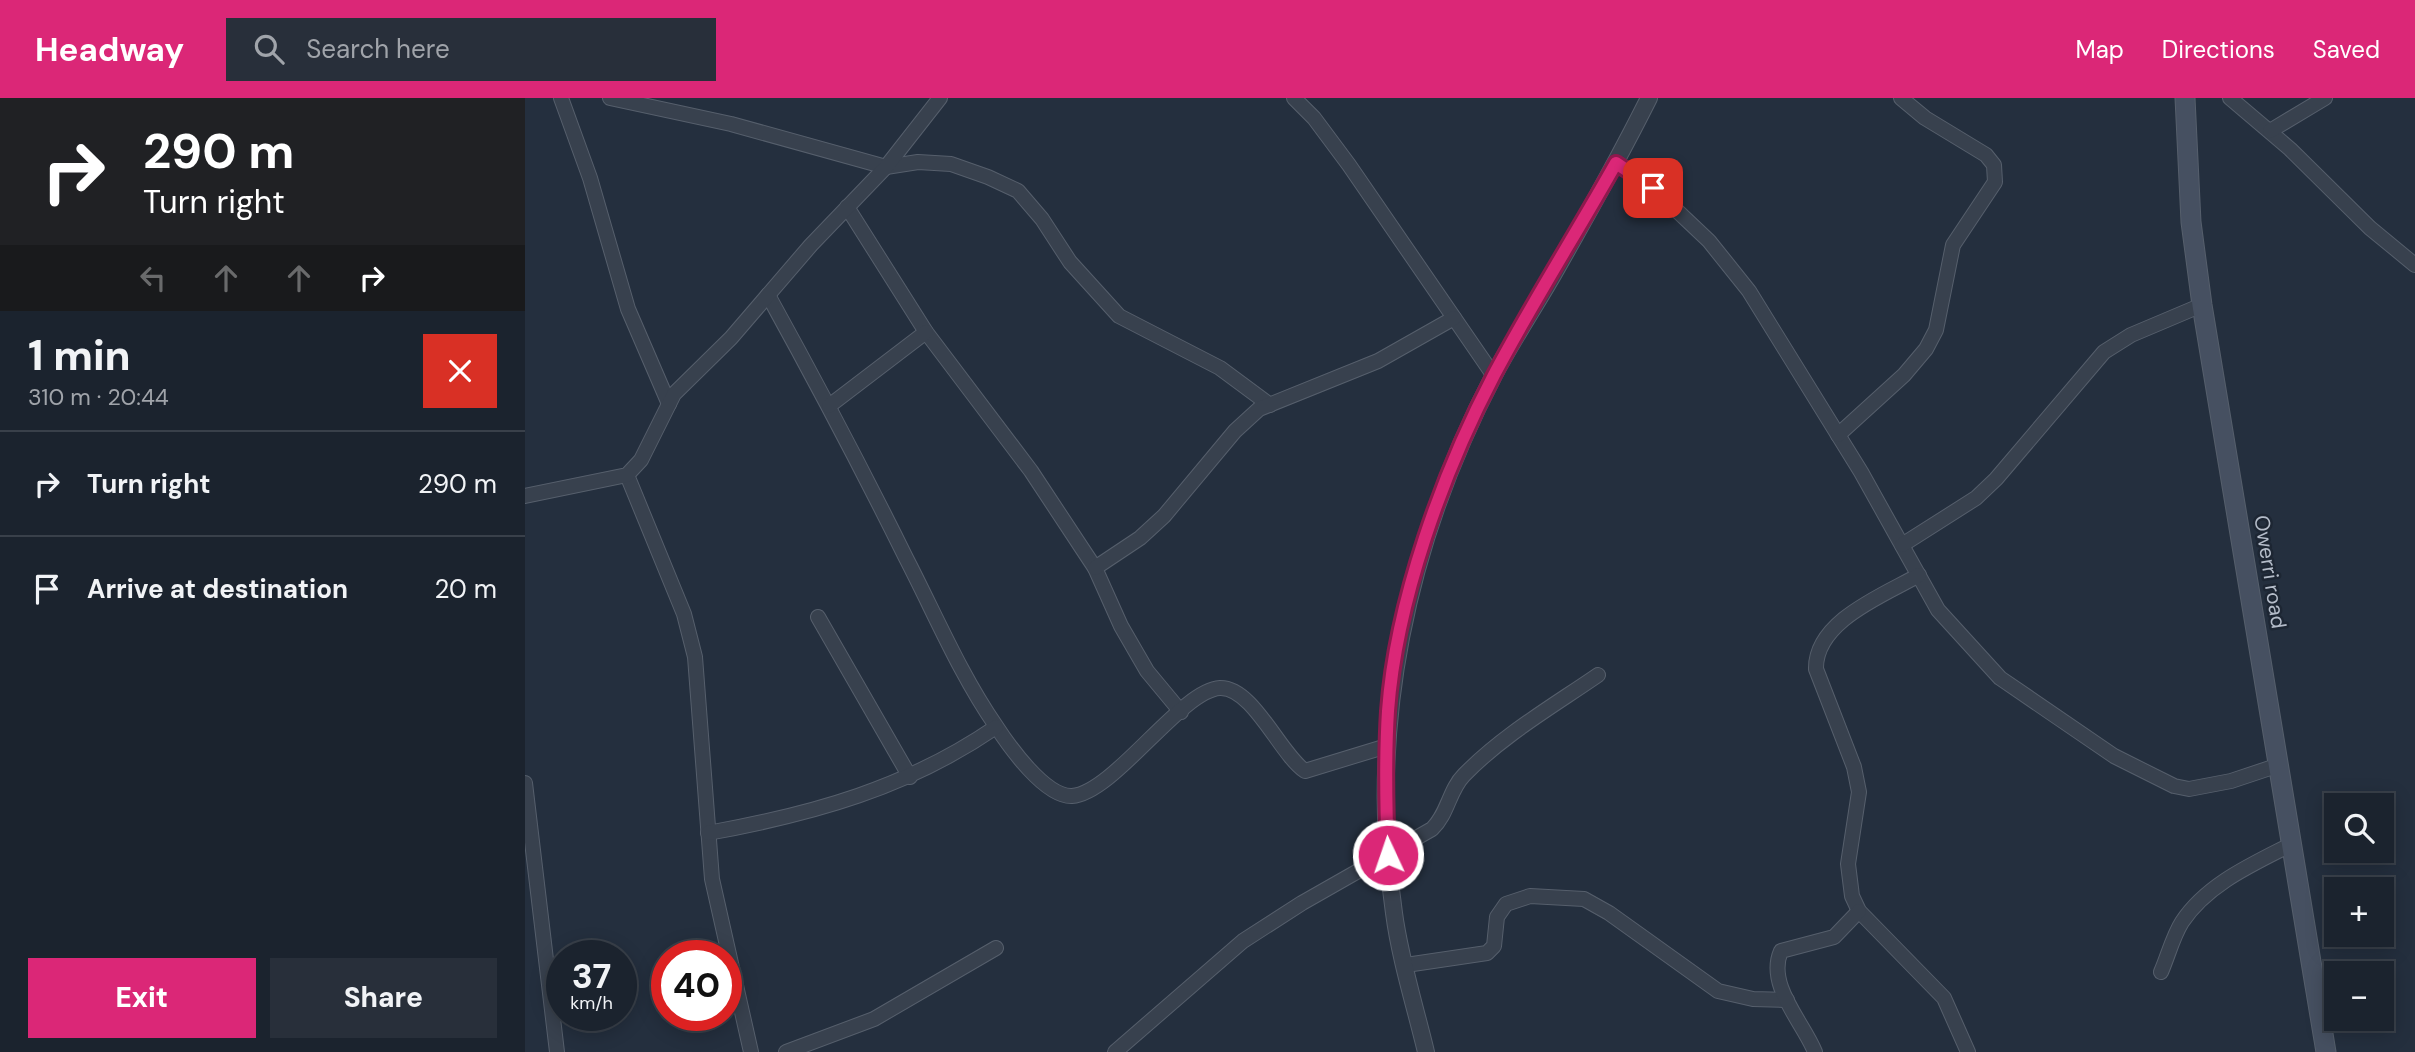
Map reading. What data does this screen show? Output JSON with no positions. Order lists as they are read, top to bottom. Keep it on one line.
{"streets":{"main road":["Owerri road"]},"page":{"header":"Headway","search":"Search here","nav":["Map","Directions","Saved"],"turn":["290 m","Turn right"],"heading":["1 min","310 m · 20:44"],"list":[{"name":"Turn right","value":"290 m"},{"name":"Arrive at destination","value":"20 m"}],"map_buttons":["+","−"],"speed":"37 km/h","limit":"40","buttons":["Exit","Share"]}}
